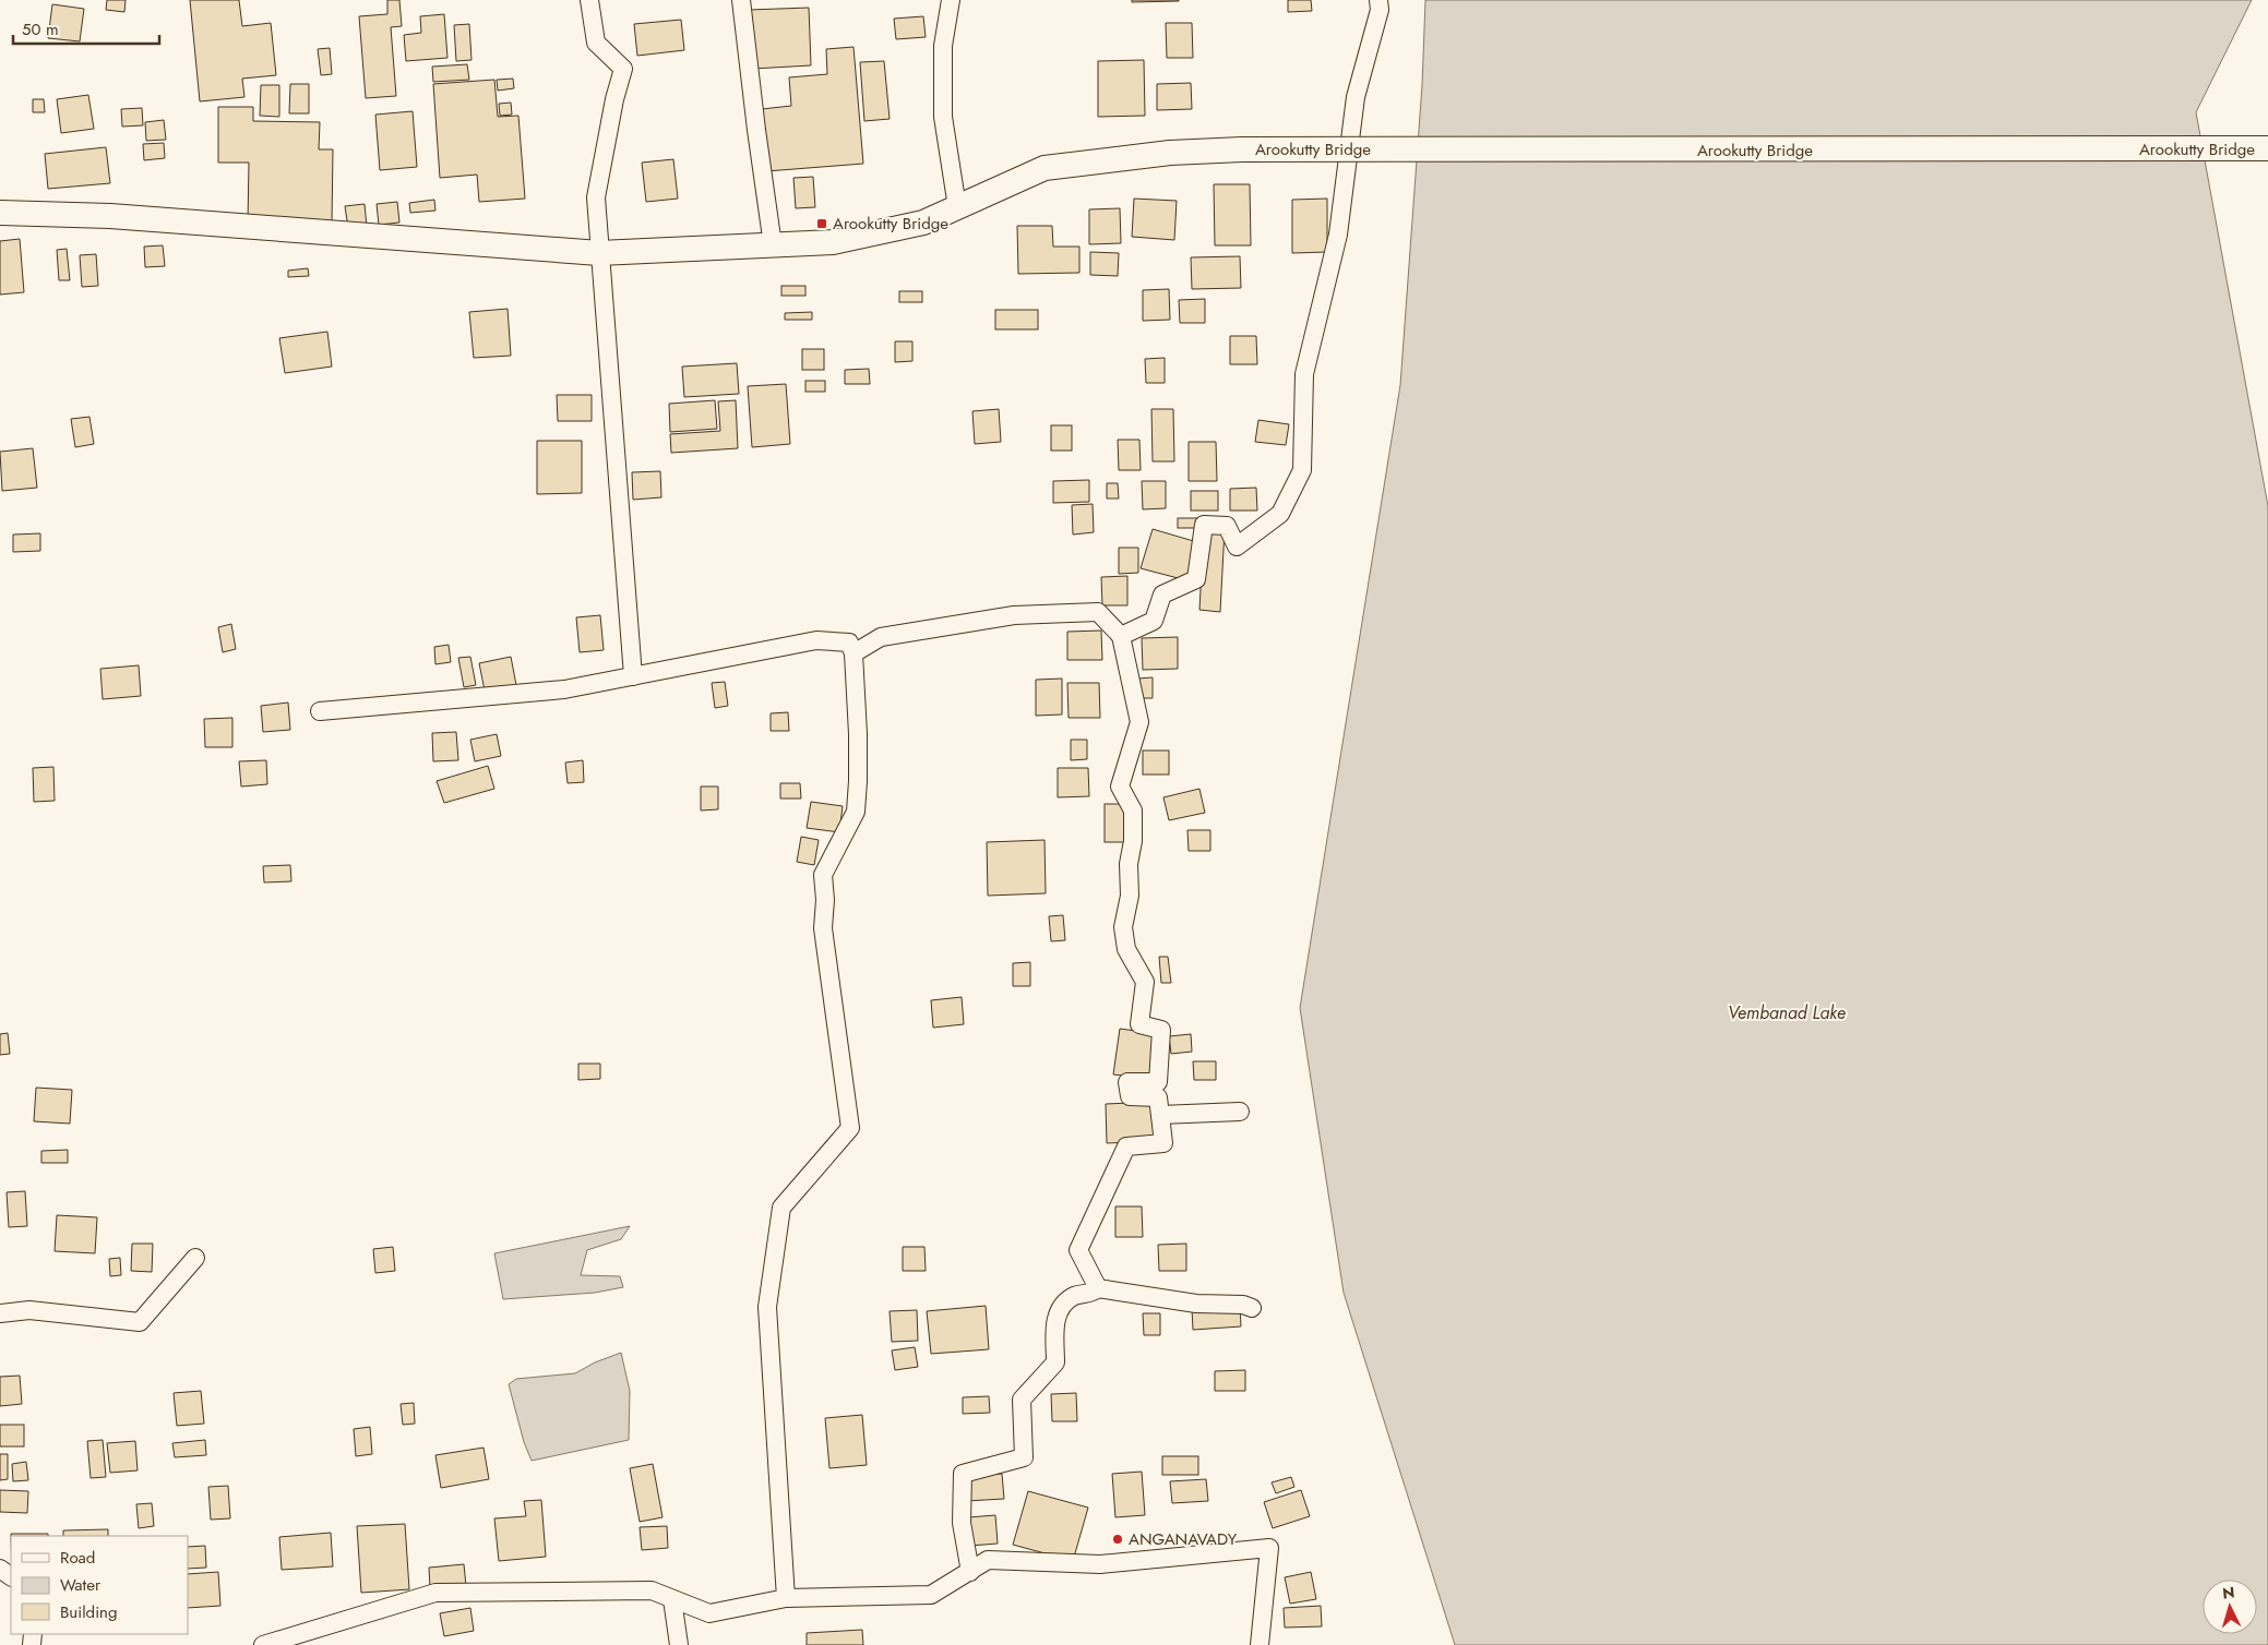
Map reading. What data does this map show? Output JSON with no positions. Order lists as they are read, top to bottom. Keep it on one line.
{"streets":{"main road":["Arookutty Bridge"]},"water":["Vembanad Lake"],"places":{"transit":["Arookutty Bridge"],"other":["ANGANAVADY"]},"legend":["Road","Water","Building"],"scale_bar":"50 m","north":"top"}
